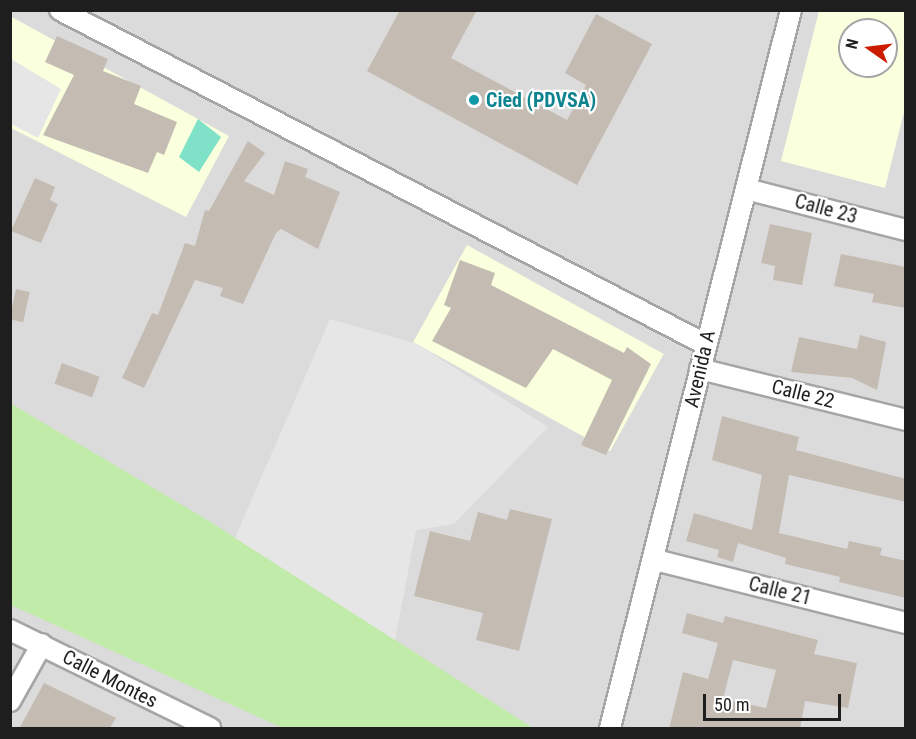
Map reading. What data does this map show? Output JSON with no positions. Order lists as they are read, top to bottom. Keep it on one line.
{"streets":{"street":["Calle 23","Avenida A","Calle 22","Calle 21","Calle Montes"]},"crossings":[["Calle 23","Avenida A"],["Avenida A","Calle 22"],["Avenida A","Calle 21"]],"places":["Cied (PDVSA)"],"scale_bar":"50 m","north":"left"}
